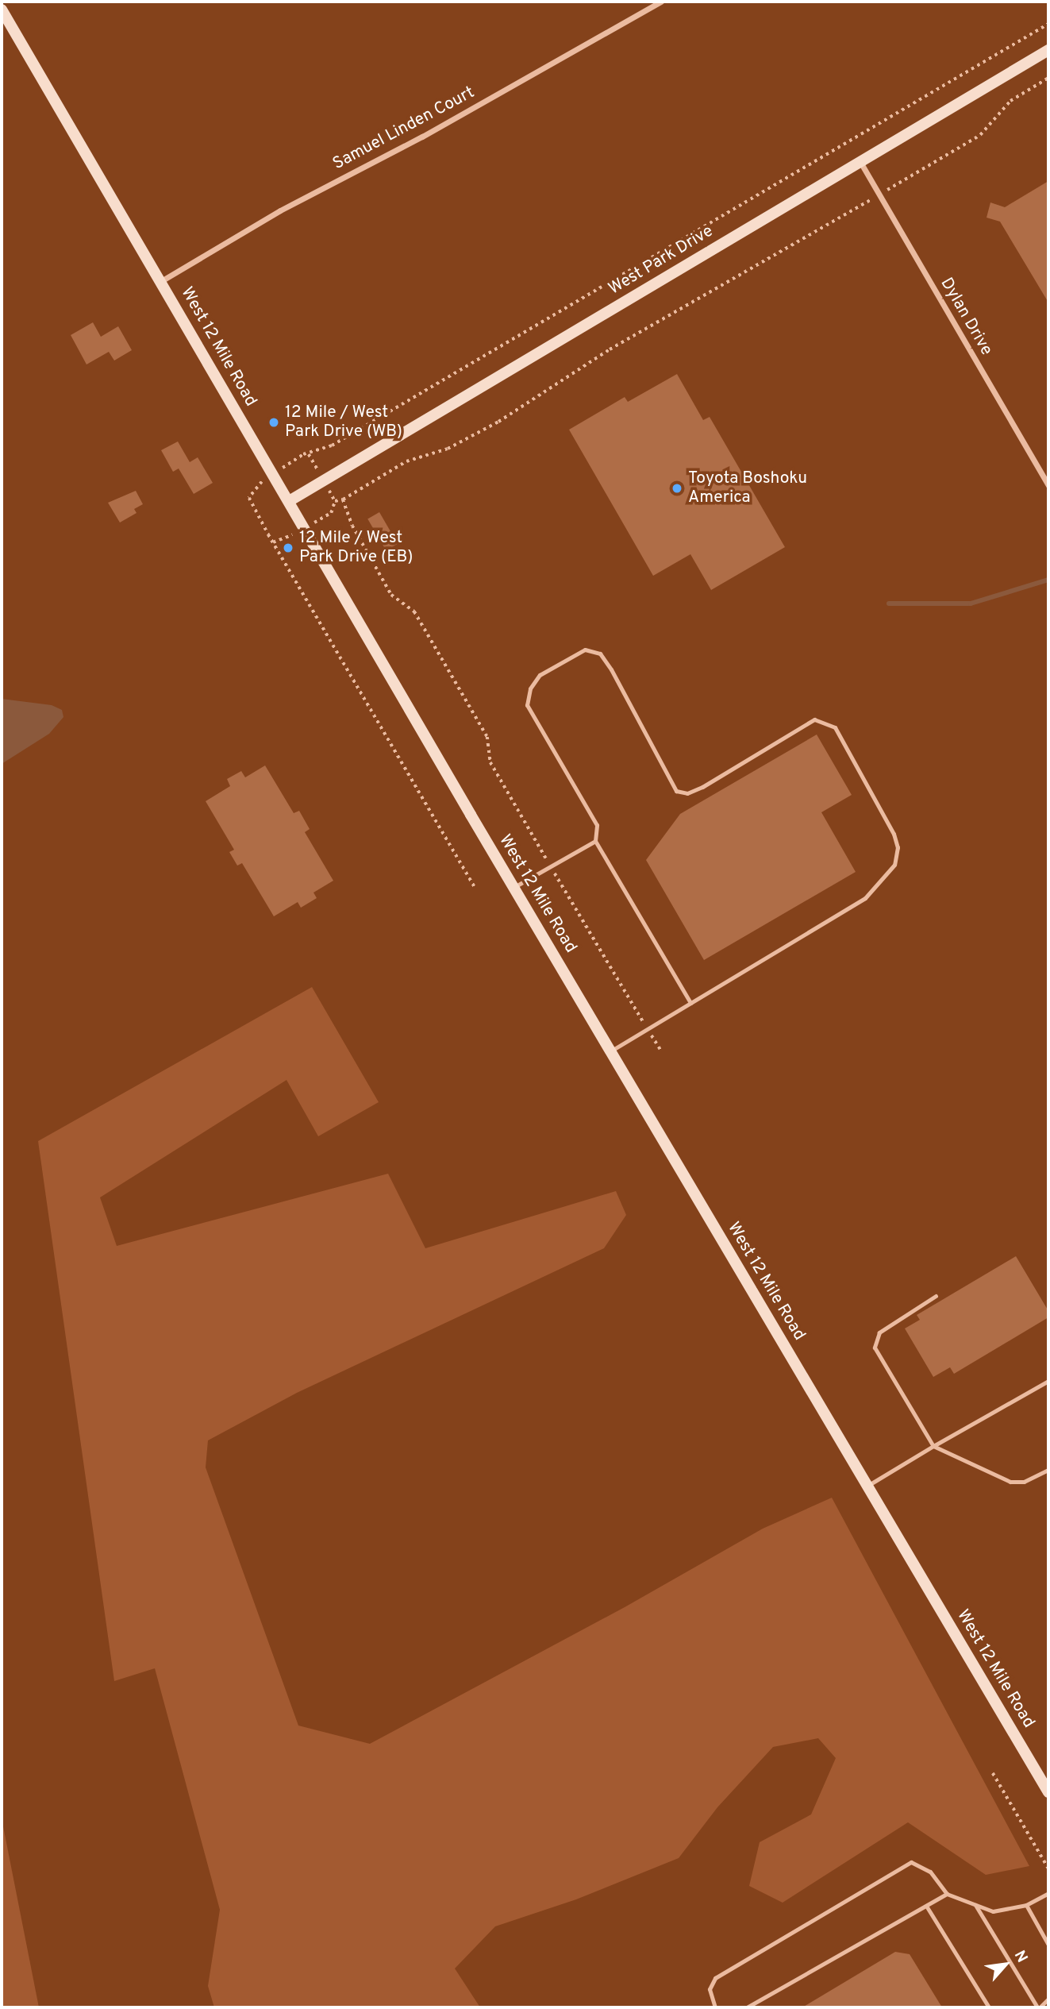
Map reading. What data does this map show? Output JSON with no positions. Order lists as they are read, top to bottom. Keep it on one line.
{"streets":{"main road":["West Park Drive","West 12 Mile Road"],"street":["Samuel Linden Court","Dylan Drive"]},"crossings":[["Samuel Linden Court","West 12 Mile Road"],["West Park Drive","Dylan Drive"],["West Park Drive","West 12 Mile Road"]],"places":["12 Mile / West Park Drive (WB)","Toyota Boshoku America","12 Mile / West Park Drive (EB)"],"north":"top right"}
